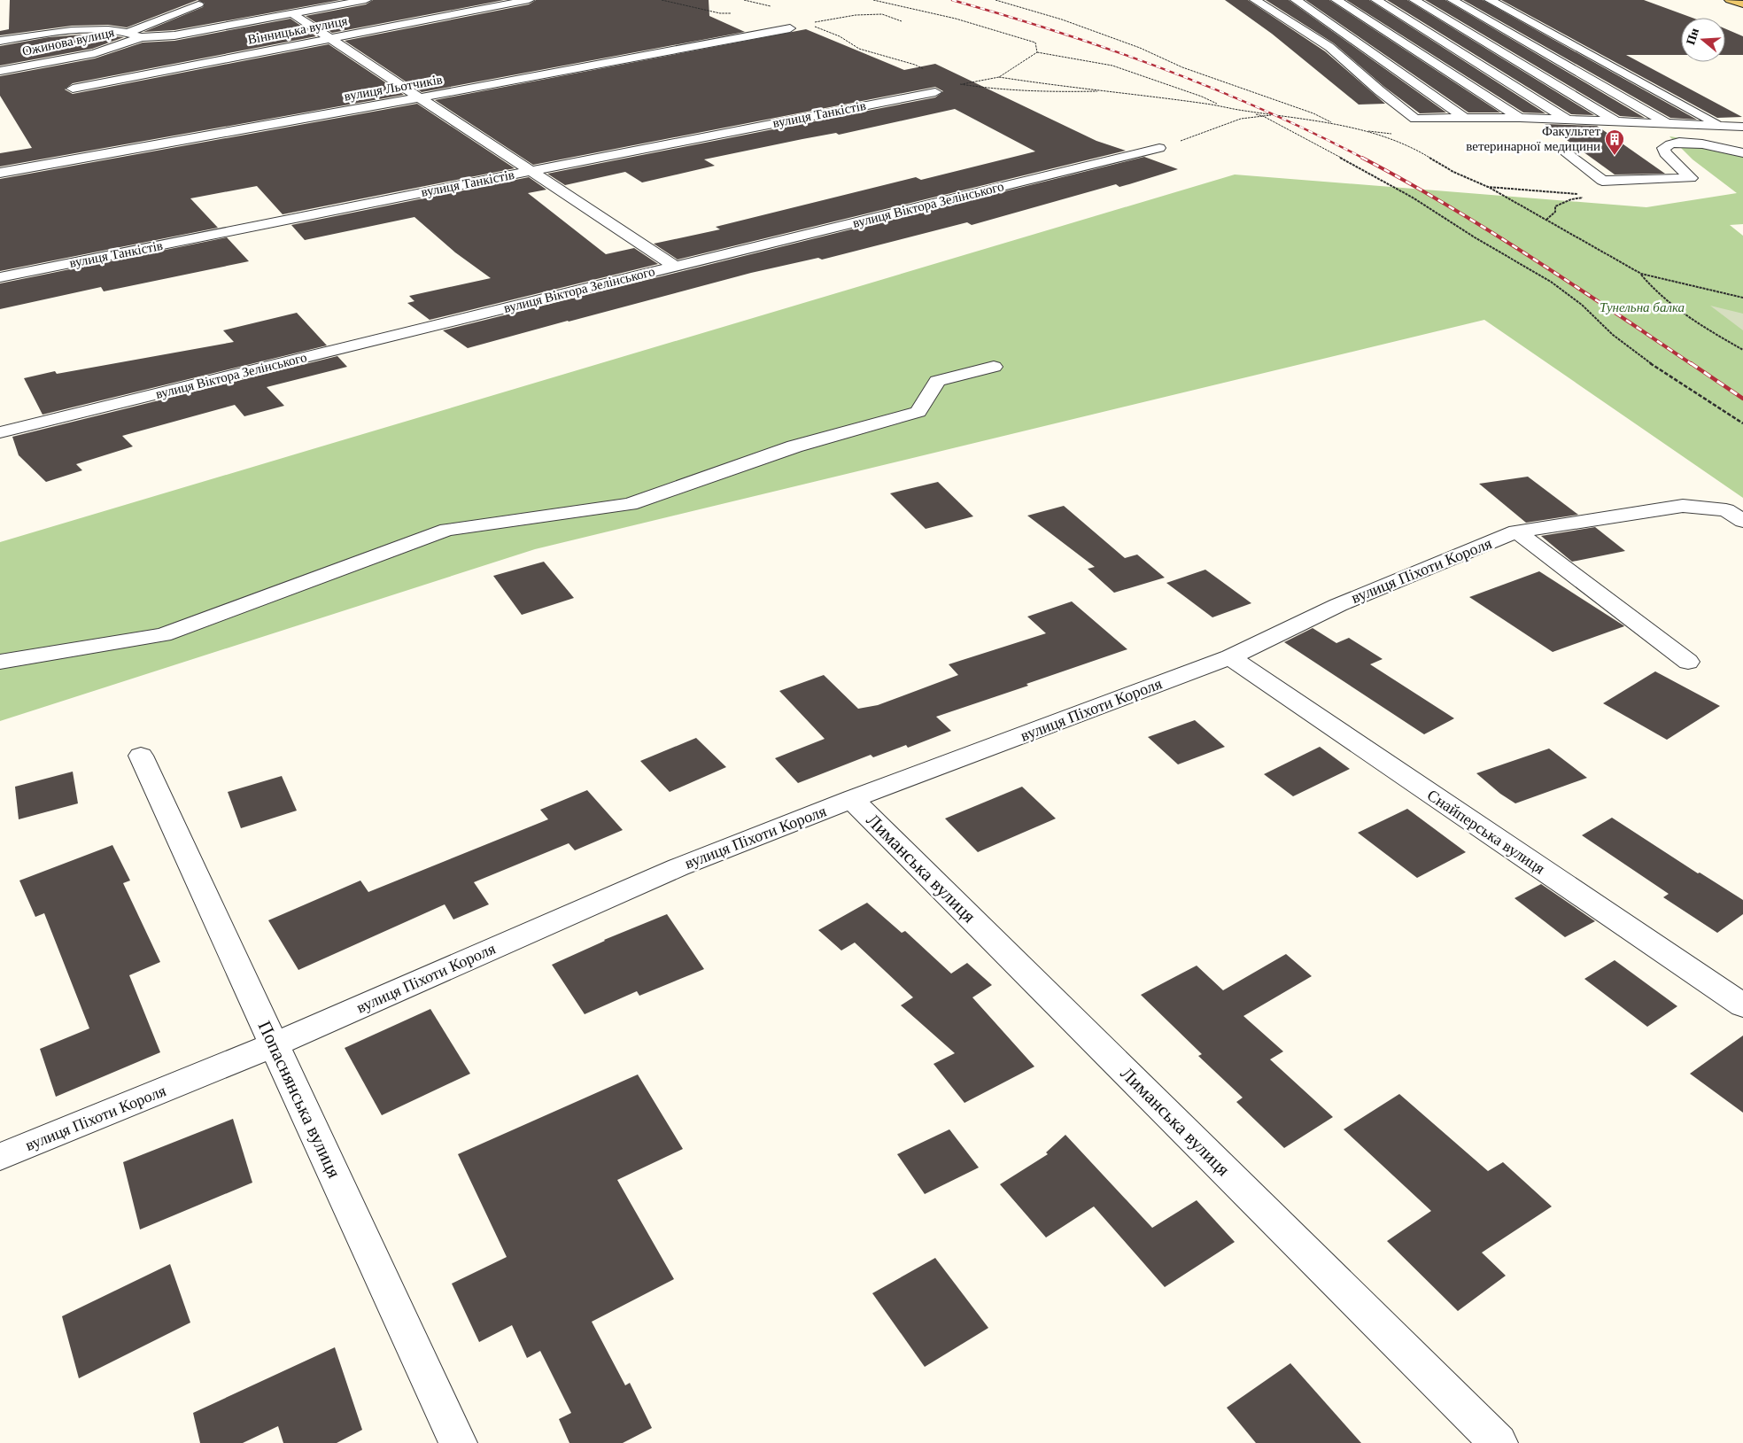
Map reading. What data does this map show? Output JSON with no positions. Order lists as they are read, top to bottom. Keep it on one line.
{"streets":{"street":["Вінницька вулиця","Ожинова вулиця","вулиця Льотчиків","вулиця Танкістів","вулиця Віктора Зелінського","вулиця Піхоти Короля","Снайперська вулиця","Лиманська вулиця","Попаснянська вулиця"]},"crossings":[["вулиця Піхоти Короля","Снайперська вулиця"],["вулиця Піхоти Короля","Лиманська вулиця"],["вулиця Піхоти Короля","Попаснянська вулиця"]],"parks":["Тунельна балка"],"places":{"building":["Факультет ветеринарної медицини"]},"north":"left"}
